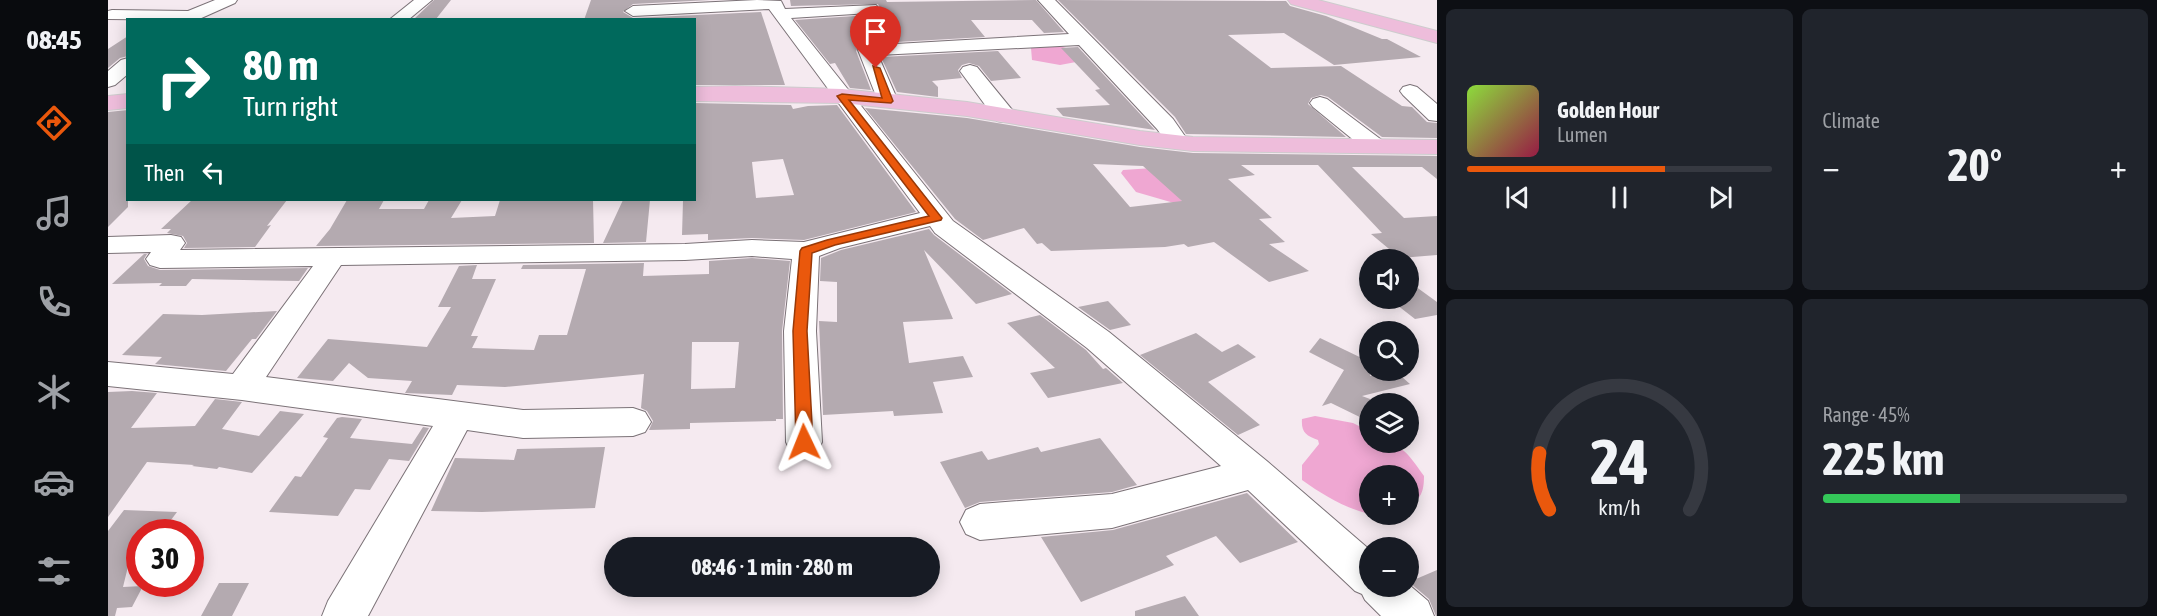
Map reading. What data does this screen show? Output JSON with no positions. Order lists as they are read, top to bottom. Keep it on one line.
{"page":{"tabs":"08:45","tile":["Climate",["Range · 45%","225 km"]],"turn":["80 m","Turn right"],"song":["Golden Hour","Lumen"],"heat":["−","20°","+"],"then":"Then","map_buttons":["+","−"],"limit":"30","trip":"08:46 · 1 min · 280 m","gauge":["24","km/h"]}}
